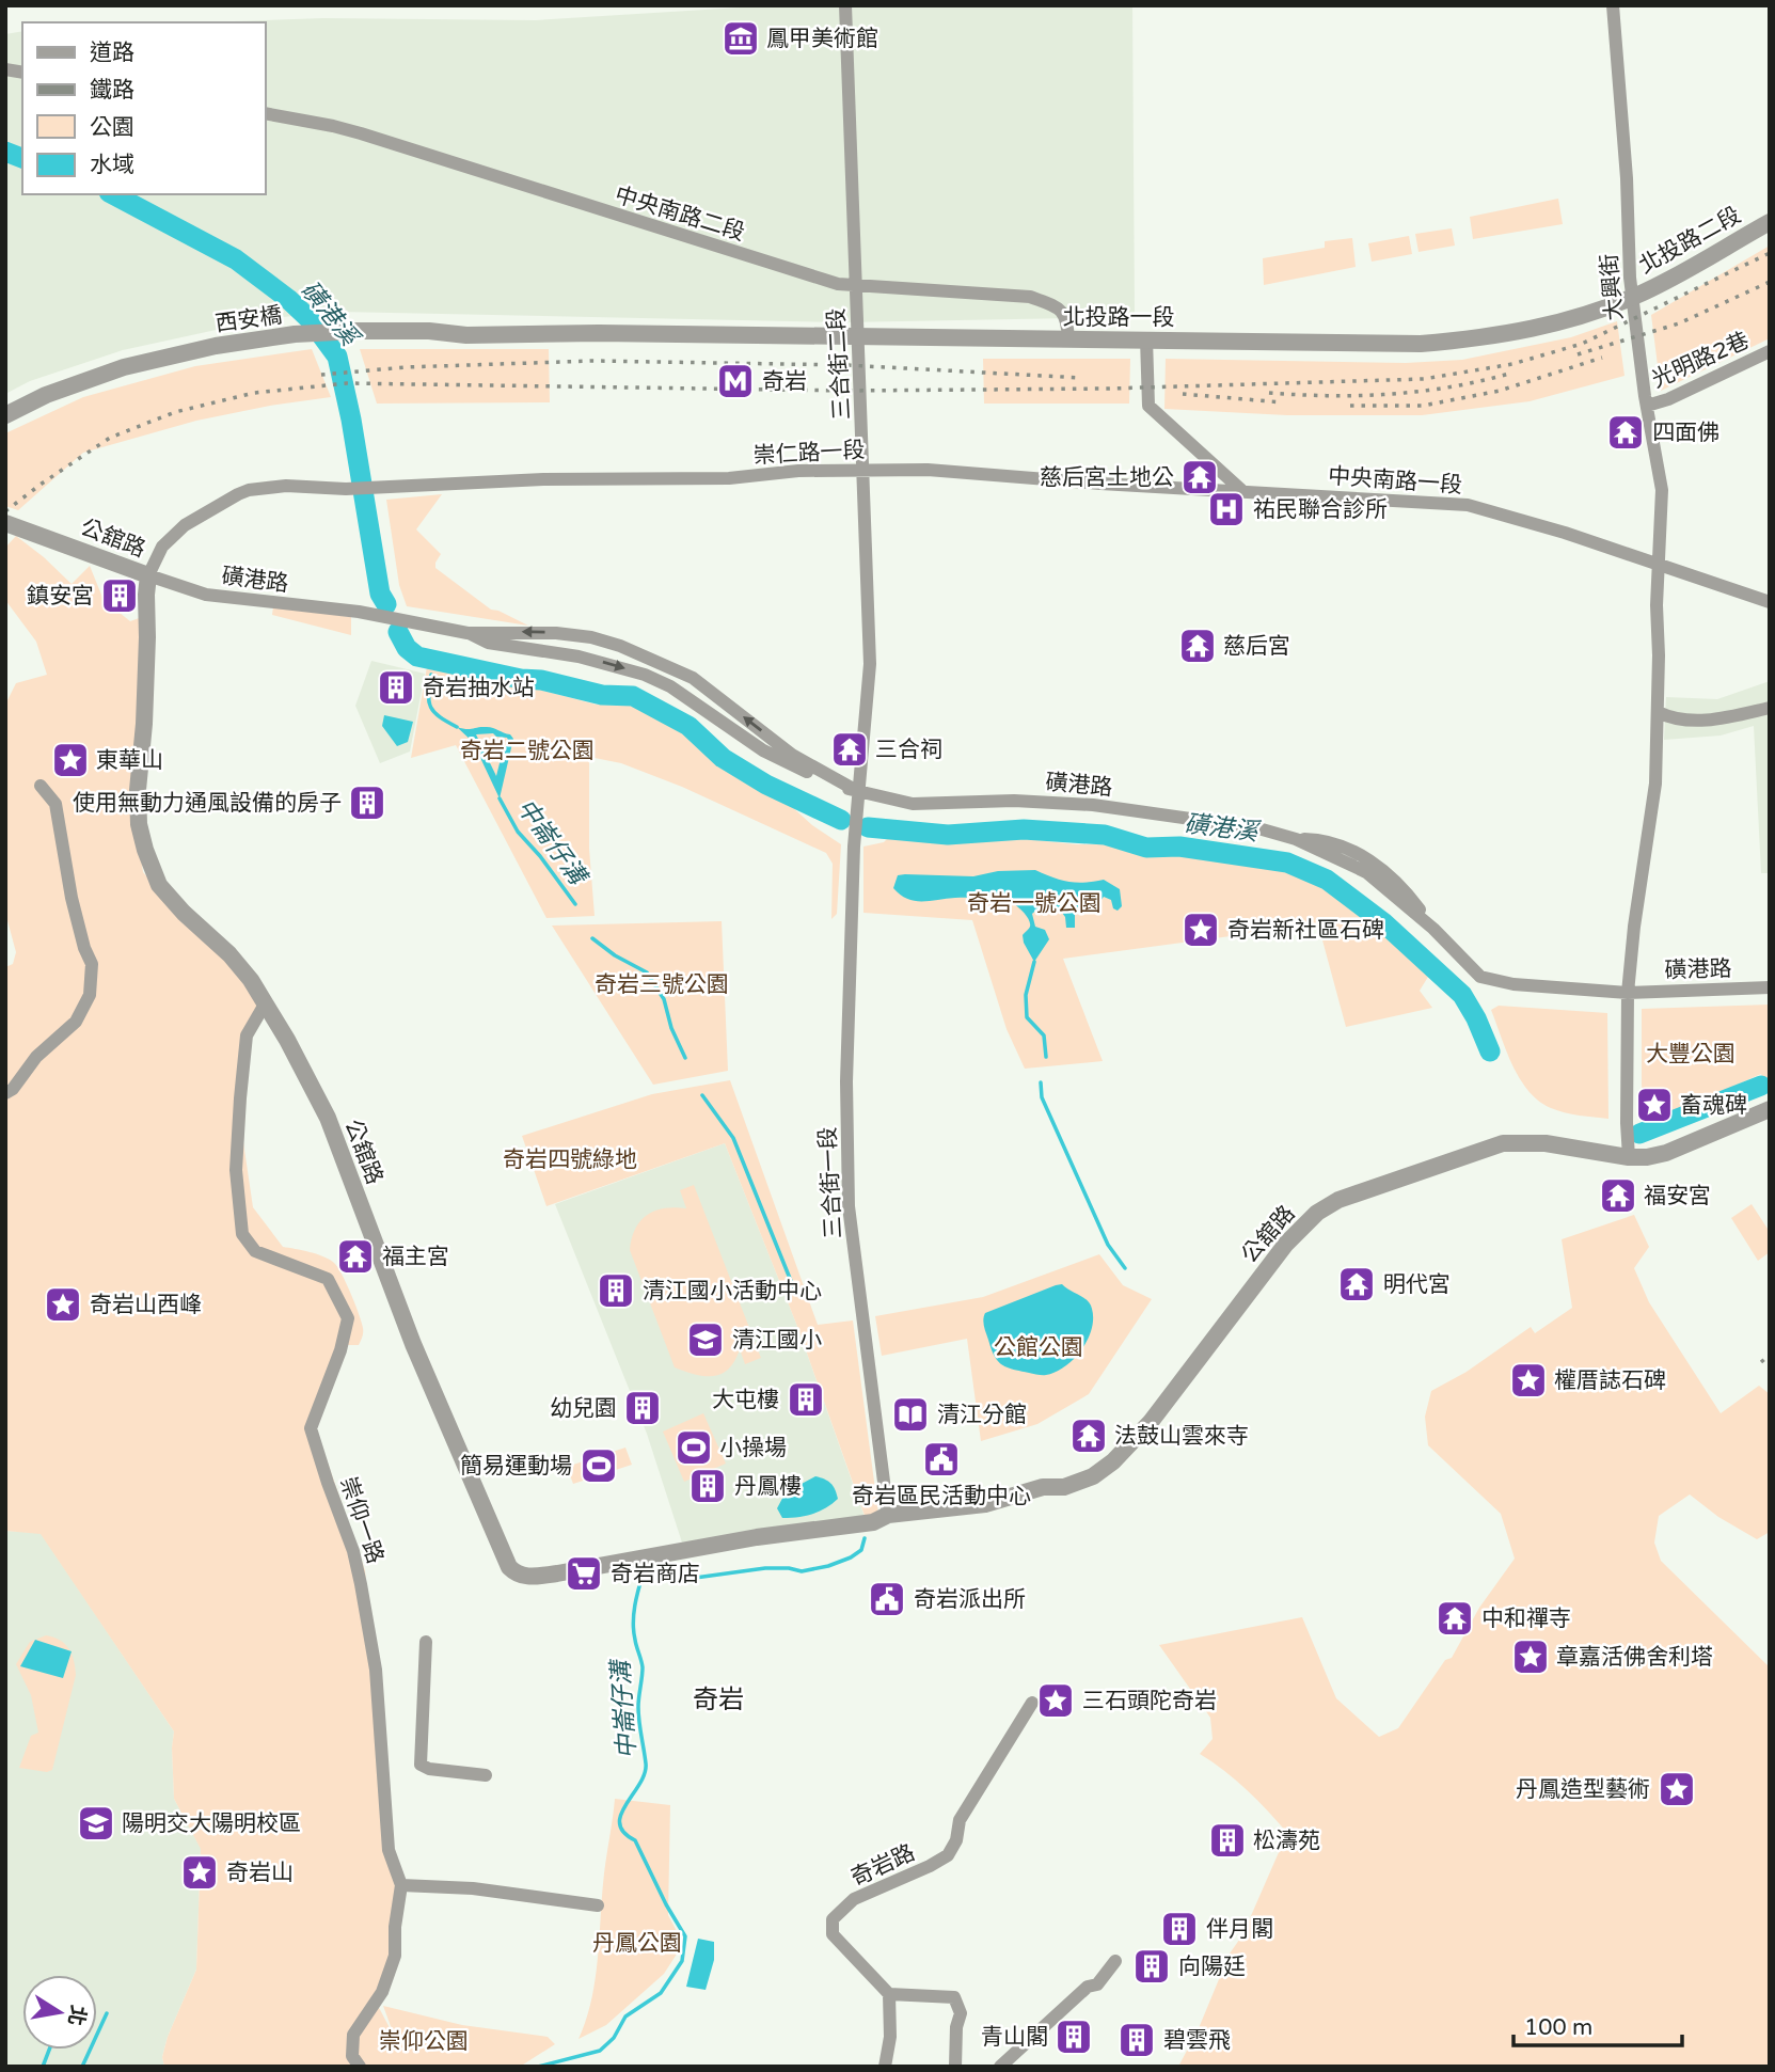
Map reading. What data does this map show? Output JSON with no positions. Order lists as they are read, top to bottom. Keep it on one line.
{"streets":{"street":["中央南路二段","北投路二段","大興街","北投路一段","西安橋","光明路2巷","三合街二段","崇仁路一段","中央南路一段","公舘路","磺港路","三合街一段","崇仰一路","奇岩路"]},"crossings":[["中央南路二段","北投路一段"],["中央南路二段","三合街二段"],["北投路二段","大興街"],["北投路二段","北投路一段"],["大興街","北投路一段"],["大興街","光明路2巷"],["大興街","中央南路一段"],["大興街","磺港路"],["北投路一段","西安橋"],["北投路一段","三合街二段"],["三合街二段","崇仁路一段"],["三合街二段","磺港路"],["三合街二段","三合街一段"],["崇仁路一段","中央南路一段"],["崇仁路一段","公舘路"],["崇仁路一段","磺港路"],["公舘路","磺港路"],["公舘路","三合街一段"],["公舘路","崇仰一路"]],"districts":["奇岩"],"water":["磺港溪","中崙仔溝"],"parks":["奇岩二號公園","奇岩一號公園","奇岩三號公園","大豐公園","奇岩四號綠地","公館公園","丹鳳公園","崇仰公園"],"places":{"museum":["鳳甲美術館"],"metro station":["奇岩"],"temple":["四面佛","慈后宮土地公","慈后宮","三合祠","福安宮","福主宮","明代宮","法鼓山雲來寺","中和禪寺"],"hospital":["祐民聯合診所"],"building":["鎮安宮","奇岩抽水站","使用無動力通風設備的房子","清江國小活動中心","大屯樓","幼兒園","丹鳳樓","松濤苑","伴月閣","向陽廷","青山閣","碧雲飛"],"place":["東華山","奇岩新社區石碑","畜魂碑","奇岩山西峰","權厝誌石碑","章嘉活佛舍利塔","三石頭陀奇岩","丹鳳造型藝術","奇岩山"],"school or university":["清江國小","陽明交大陽明校區"],"library":["清江分館"],"sports":["小操場","簡易運動場"],"public building":["奇岩區民活動中心","奇岩派出所"],"supermarket":["奇岩商店"]},"legend":["道路","鐵路","公園","水域"],"scale_bar":"100 m","north":"right"}
